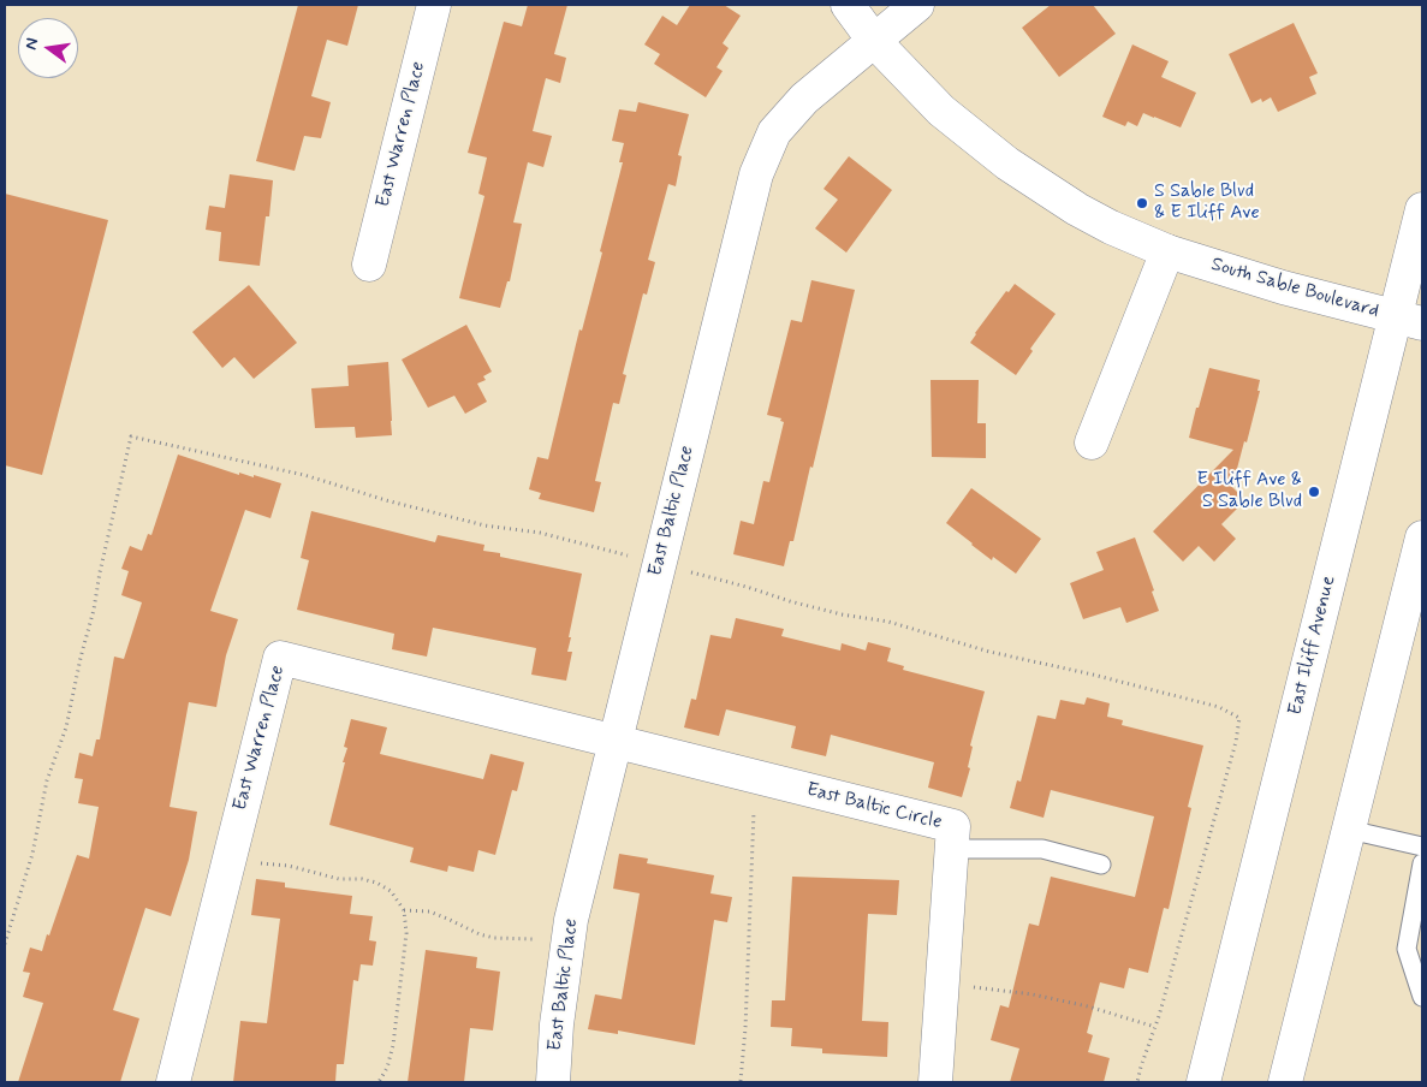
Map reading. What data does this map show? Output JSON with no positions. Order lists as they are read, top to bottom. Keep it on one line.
{"streets":{"street":["East Warren Place","South Sable Boulevard","East Baltic Place","East Iliff Avenue","East Baltic Circle"]},"crossings":[["East Warren Place","East Baltic Place"],["East Warren Place","East Baltic Circle"],["South Sable Boulevard","East Baltic Place"],["South Sable Boulevard","East Iliff Avenue"],["East Baltic Place","East Baltic Circle"]],"places":["S Sable Blvd & E Iliff Ave","E Iliff Ave & S Sable Blvd"],"north":"left"}
